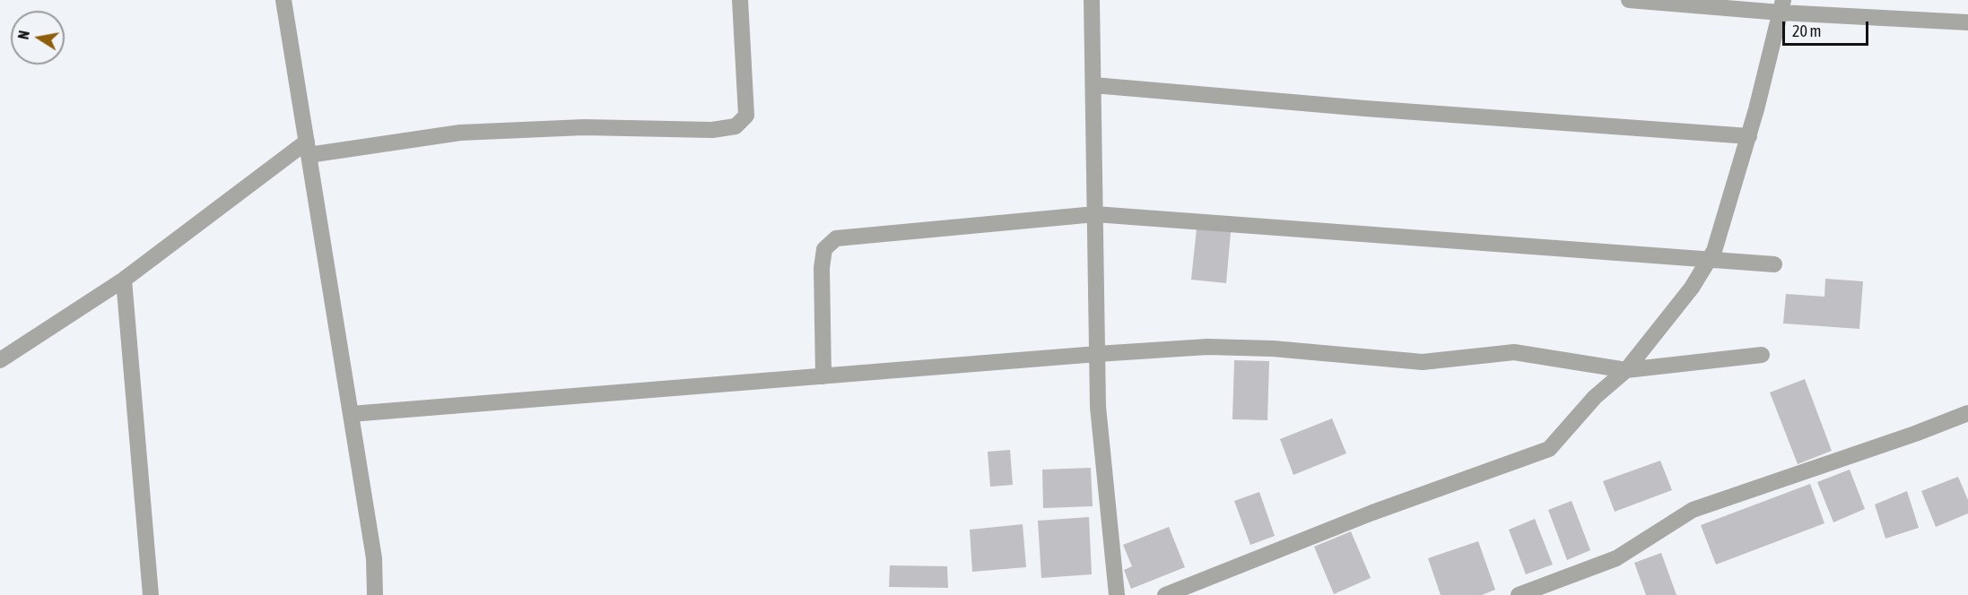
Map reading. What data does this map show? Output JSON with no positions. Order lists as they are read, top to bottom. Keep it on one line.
{"scale_bar":"20 m","north":"left"}
